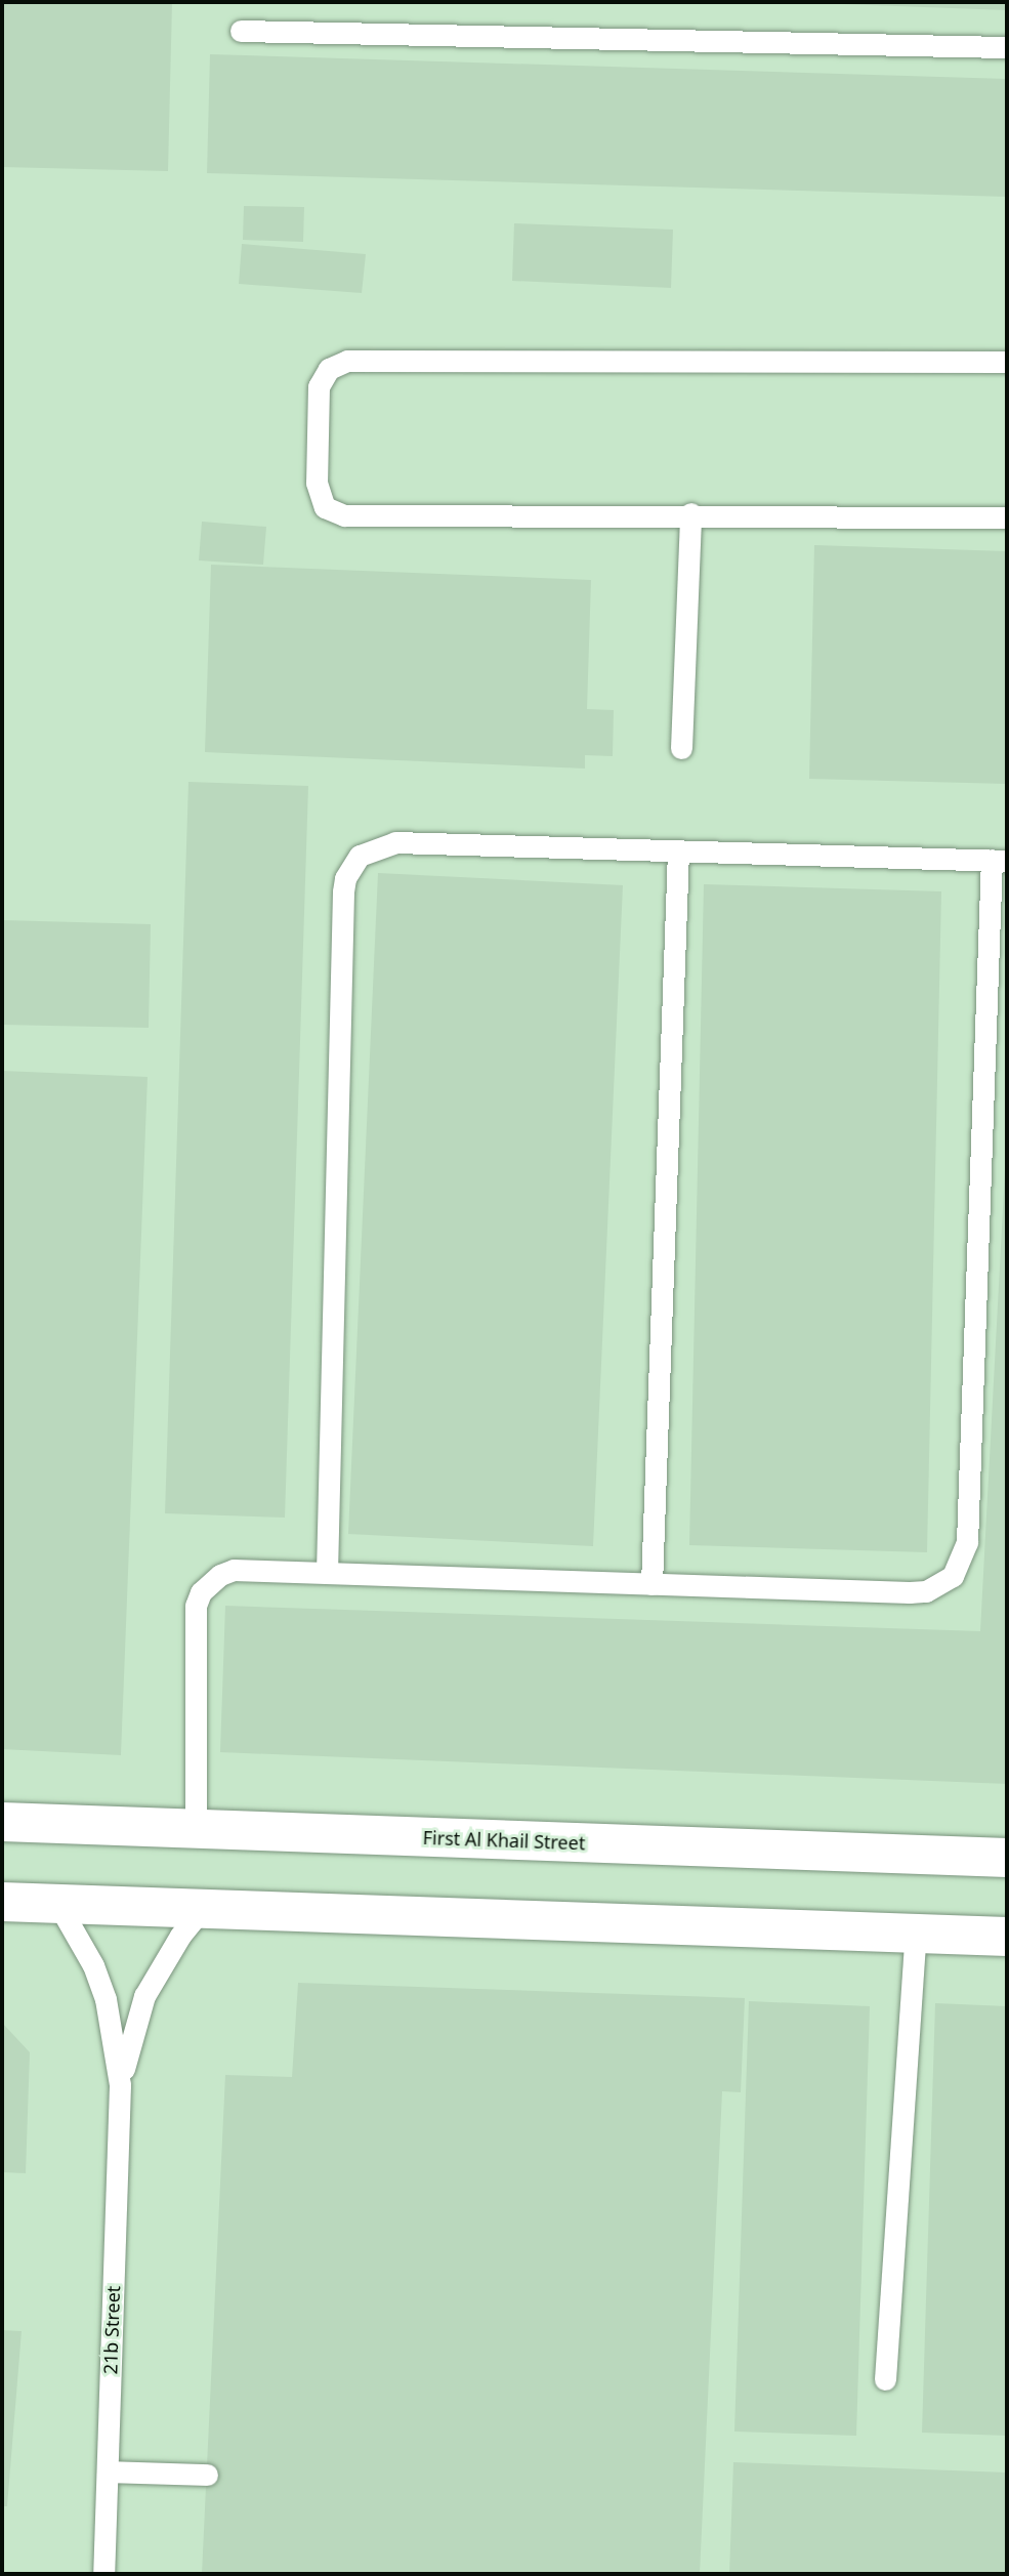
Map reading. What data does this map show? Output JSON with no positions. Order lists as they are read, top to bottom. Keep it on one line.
{"streets":{"main road":["First Al Khail Street"],"lane":["21b Street"]}}
